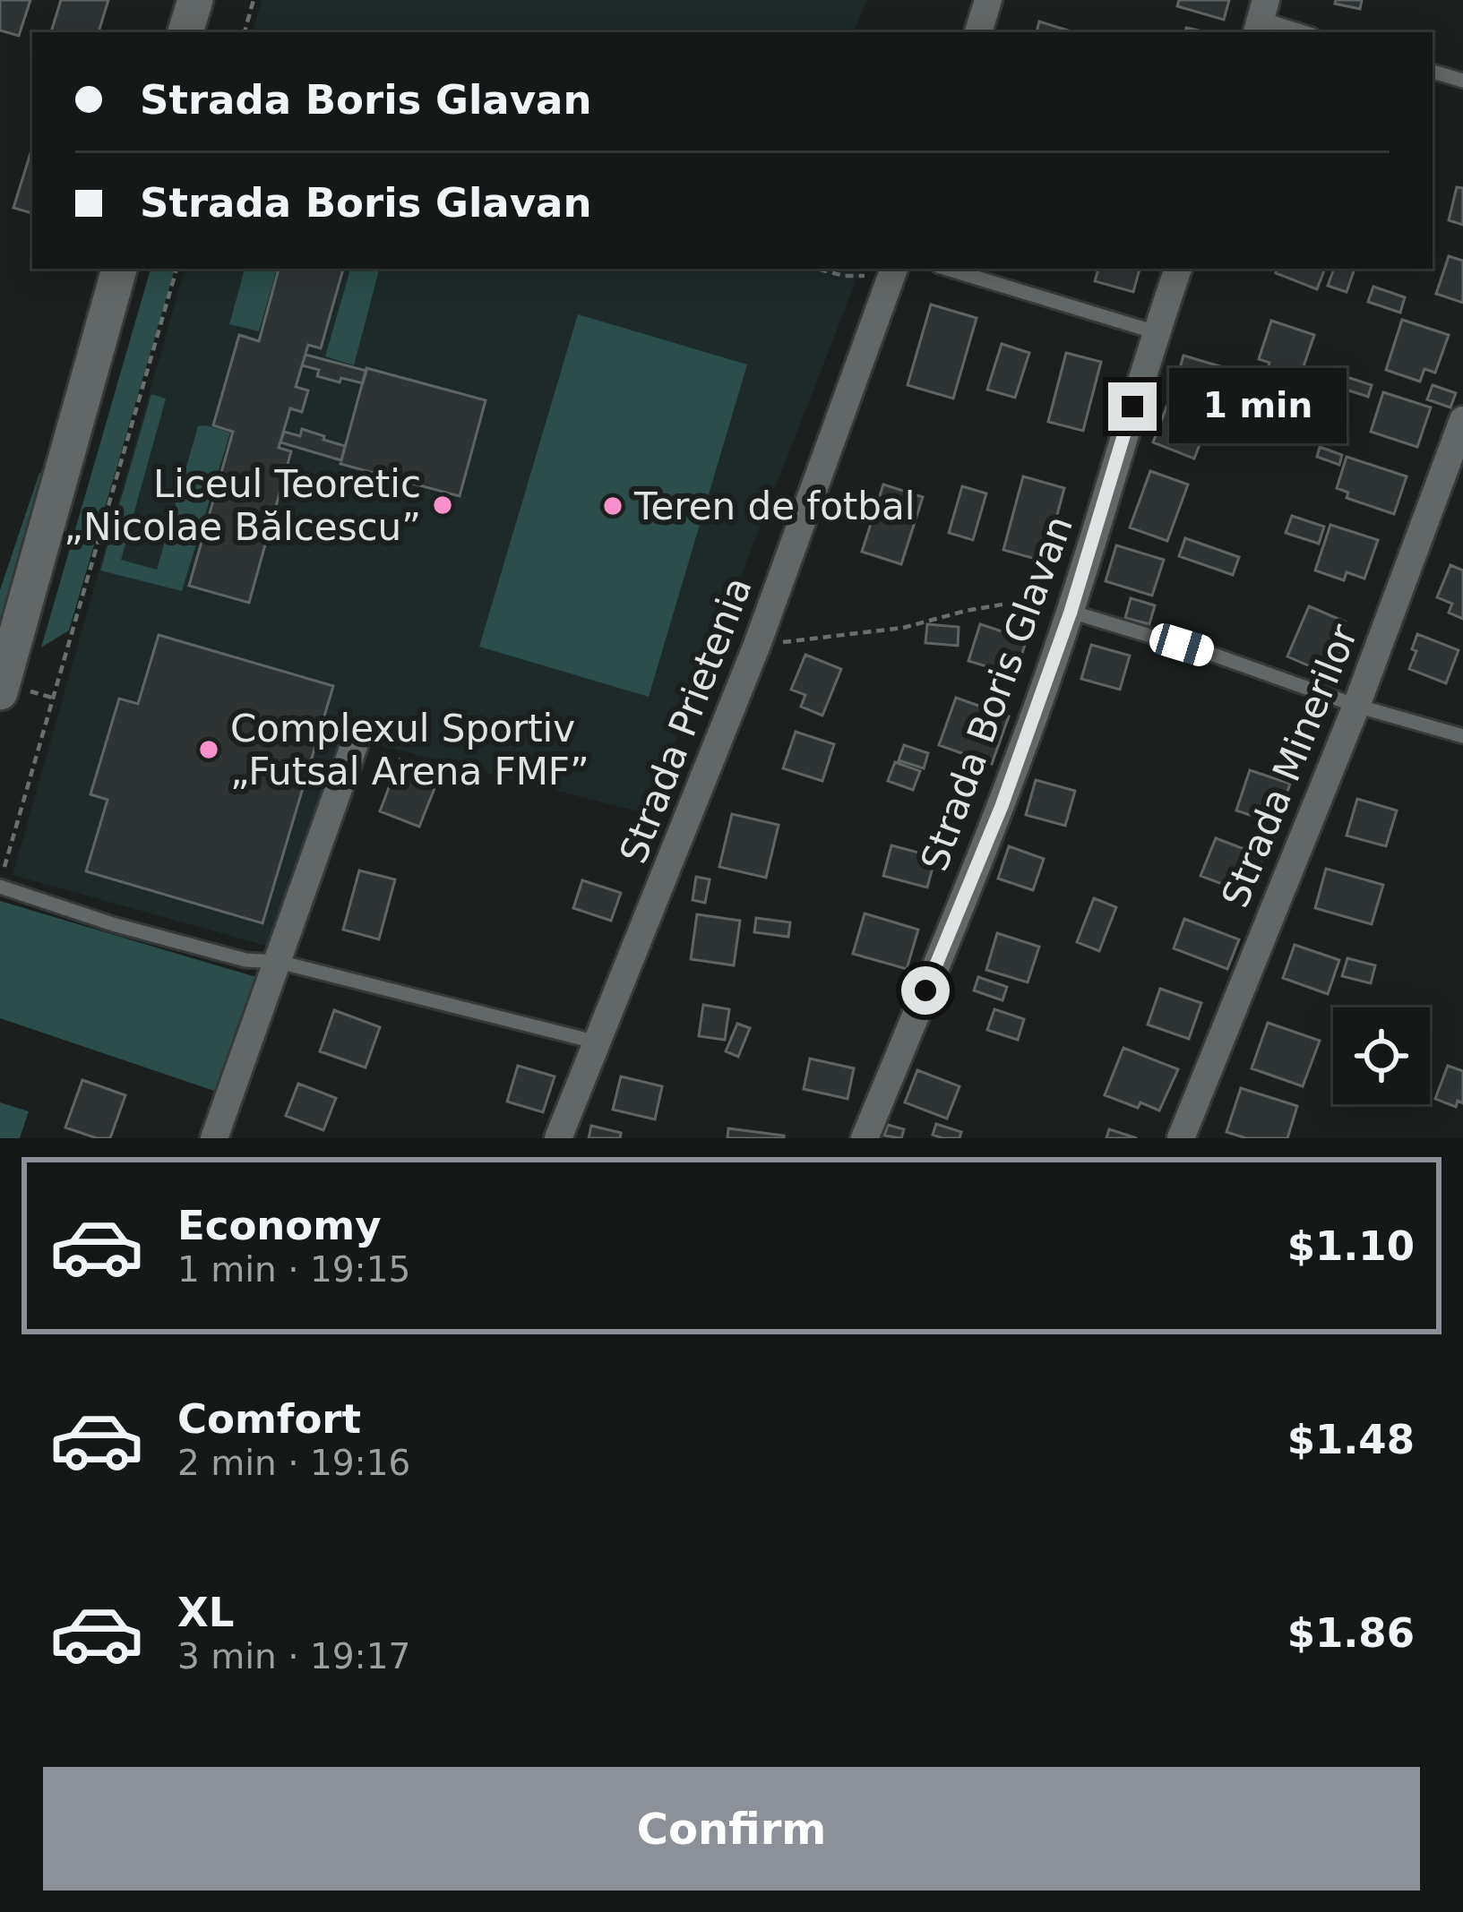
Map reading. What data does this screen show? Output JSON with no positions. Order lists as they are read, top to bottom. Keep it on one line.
{"streets":{"street":["Strada Boris Glavan","Strada Prietenia","Strada Minerilor"]},"places":["Liceul Teoretic „Nicolae Bălcescu”","Teren de fotbal","Complexul Sportiv „Futsal Arena FMF”"],"page":{"banner":["Strada Boris Glavan","Strada Boris Glavan"],"bubble":"1 min","list":[{"name":"Economy","note":"1 min · 19:15","value":"$1.10"},{"name":"Comfort","note":"2 min · 19:16","value":"$1.48"},{"name":"XL","note":"3 min · 19:17","value":"$1.86"}],"buttons":"Confirm"}}
